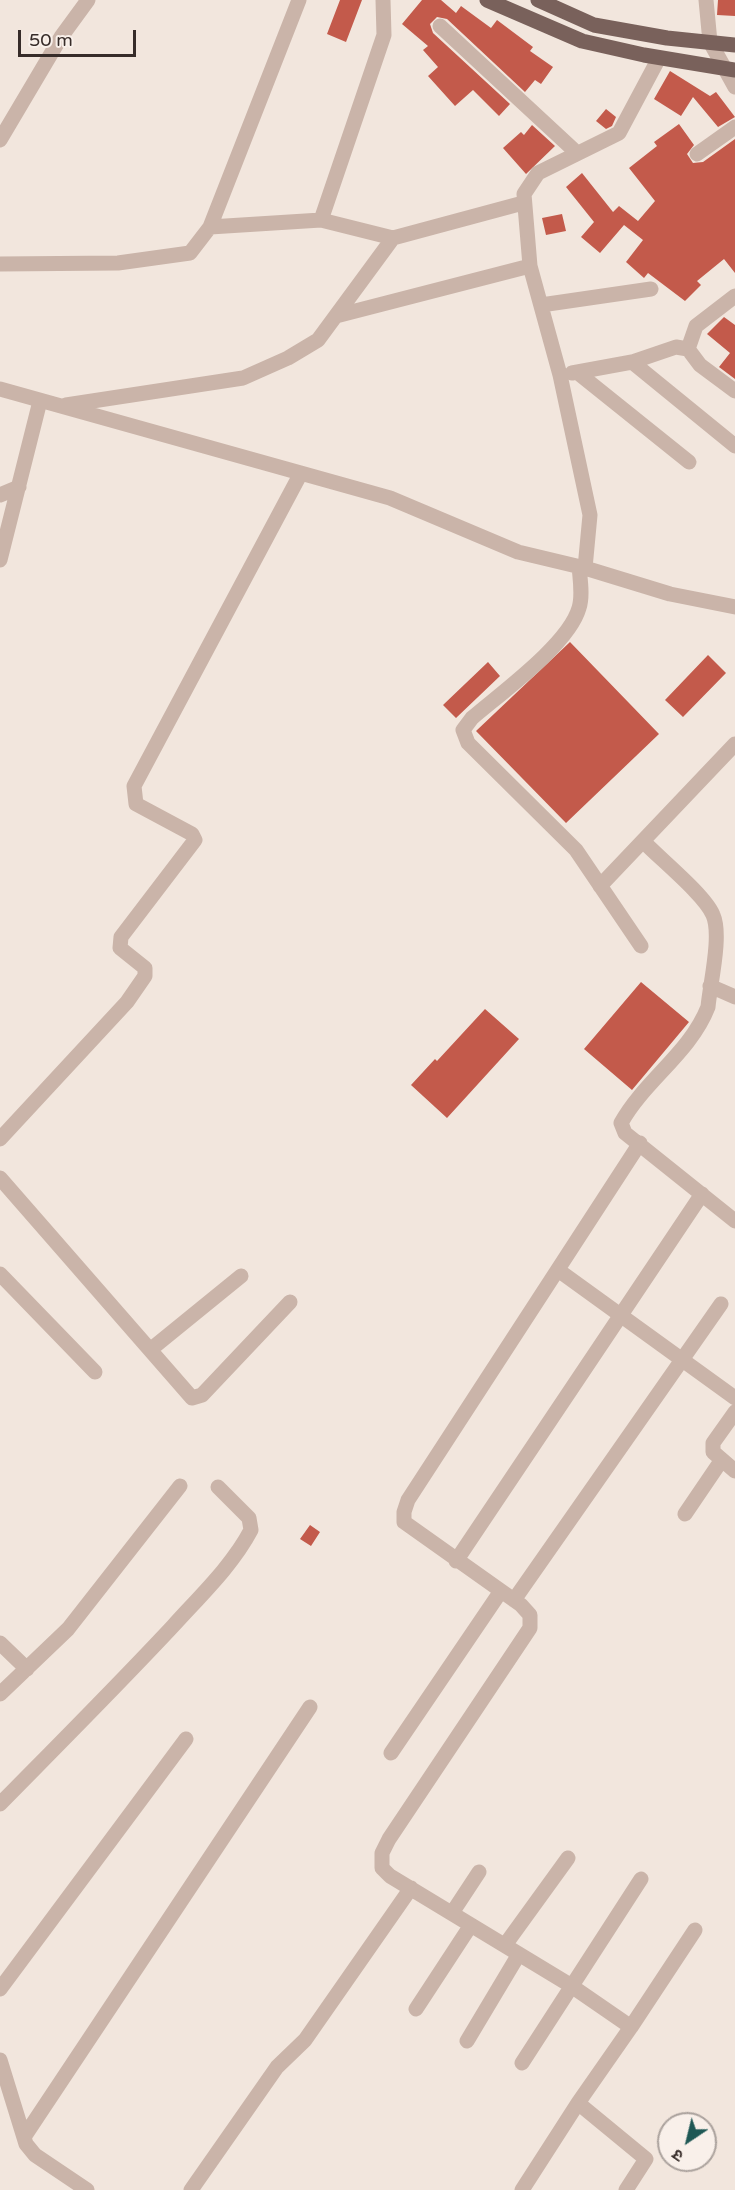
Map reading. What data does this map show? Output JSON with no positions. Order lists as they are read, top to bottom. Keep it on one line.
{"scale_bar":"50 m","north":"bottom left"}
